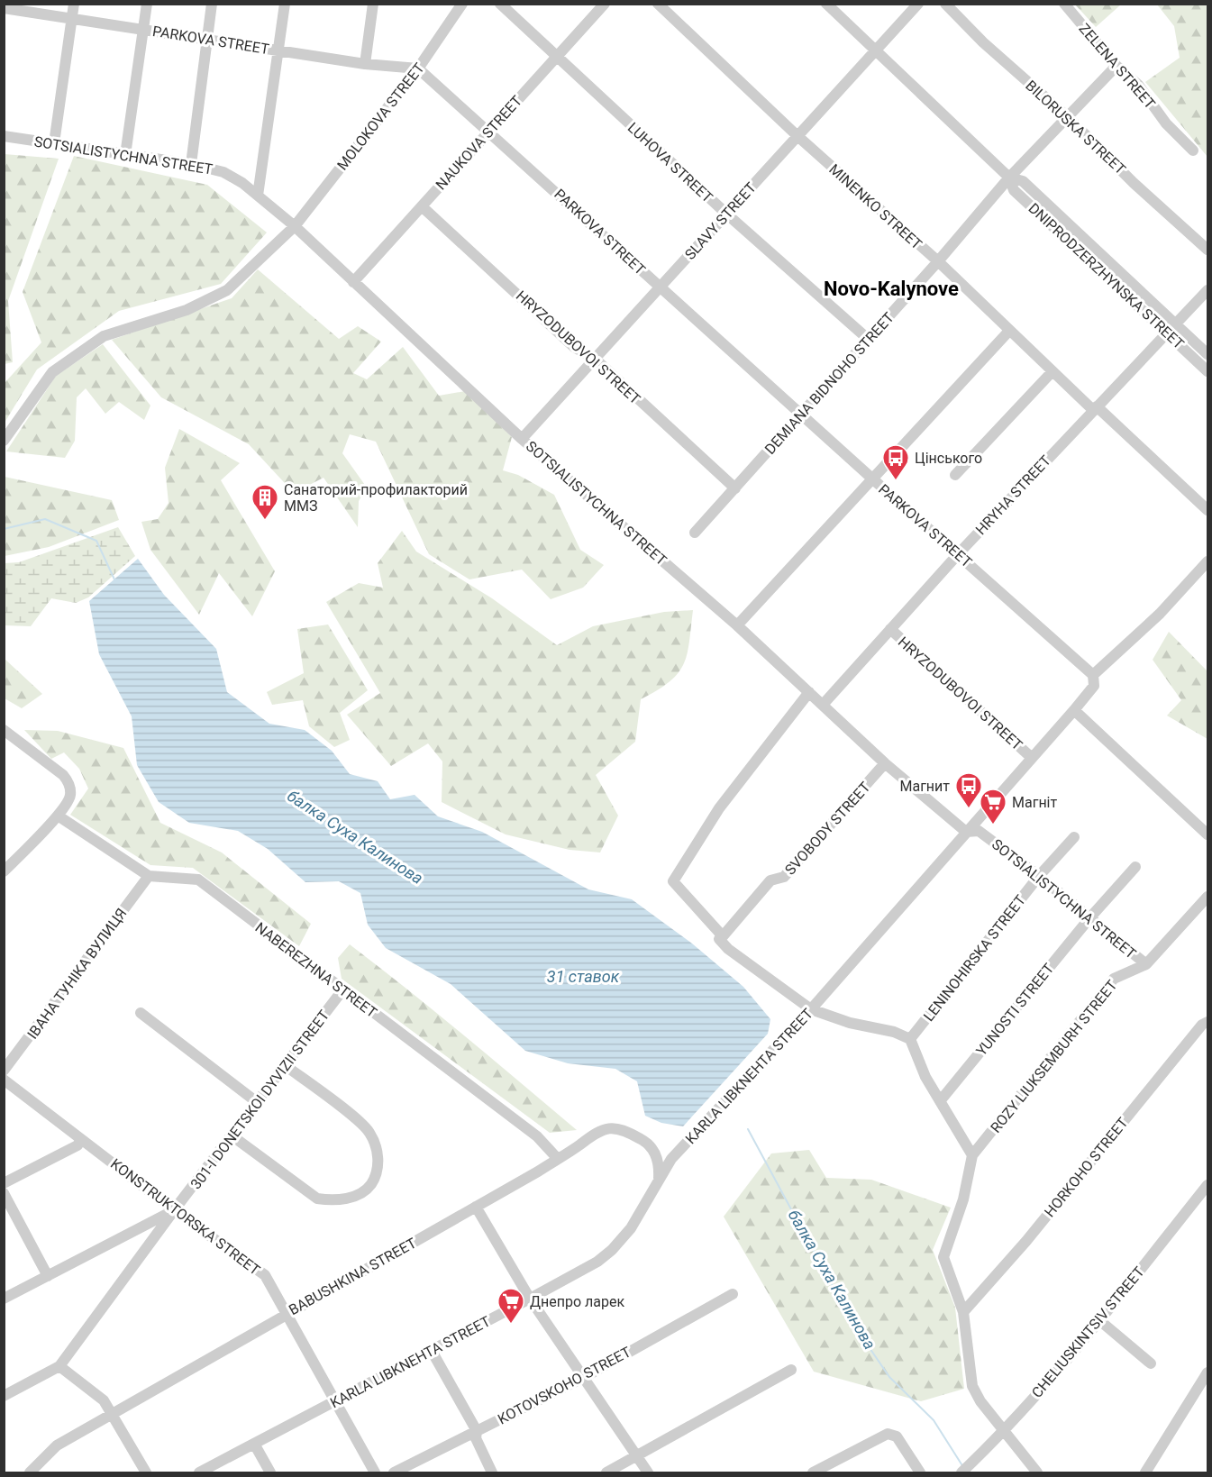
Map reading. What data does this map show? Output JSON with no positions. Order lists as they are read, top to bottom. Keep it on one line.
{"streets":{"street":["PARKOVA STREET","ZELENA STREET","MOLOKOVA STREET","BILORUSKA STREET","NAUKOVA STREET","SOTSIALISTYCHNA STREET","LUHOVA STREET","MINENKO STREET","SLAVY STREET","DNIPRODZERZHYNSKA STREET","HRYZODUBOVOI STREET","DEMIANA BIDNOHO STREET","HRYHA STREET","SVOBODY STREET","LENINOHIRSKA STREET","NABEREZHNA STREET","ІВАНА ТУНІКА ВУЛИЦЯ","YUNOSTI STREET","ROZY LIUKSEMBURH STREET","KARLA LIBKNEHTA STREET","301-I DONETSKOI DYVIZII STREET","HORKOHO STREET","KONSTRUKTORSKA STREET","BABUSHKINA STREET","CHELIUSKINTSIV STREET","KOTOVSKOHO STREET"]},"crossings":[["PARKOVA STREET","MOLOKOVA STREET"],["PARKOVA STREET","NAUKOVA STREET"],["PARKOVA STREET","SLAVY STREET"],["PARKOVA STREET","DEMIANA BIDNOHO STREET"],["PARKOVA STREET","HRYHA STREET"],["PARKOVA STREET","KARLA LIBKNEHTA STREET"],["ZELENA STREET","DEMIANA BIDNOHO STREET"],["MOLOKOVA STREET","SOTSIALISTYCHNA STREET"],["BILORUSKA STREET","DEMIANA BIDNOHO STREET"],["NAUKOVA STREET","SOTSIALISTYCHNA STREET"],["NAUKOVA STREET","LUHOVA STREET"],["NAUKOVA STREET","HRYZODUBOVOI STREET"],["SOTSIALISTYCHNA STREET","SLAVY STREET"],["SOTSIALISTYCHNA STREET","HRYHA STREET"],["SOTSIALISTYCHNA STREET","SVOBODY STREET"],["SOTSIALISTYCHNA STREET","LENINOHIRSKA STREET"],["SOTSIALISTYCHNA STREET","YUNOSTI STREET"],["SOTSIALISTYCHNA STREET","ROZY LIUKSEMBURH STREET"],["SOTSIALISTYCHNA STREET","KARLA LIBKNEHTA STREET"],["LUHOVA STREET","SLAVY STREET"],["LUHOVA STREET","DEMIANA BIDNOHO STREET"],["MINENKO STREET","SLAVY STREET"],["MINENKO STREET","DEMIANA BIDNOHO STREET"],["MINENKO STREET","HRYHA STREET"],["SLAVY STREET","DNIPRODZERZHYNSKA STREET"],["SLAVY STREET","HRYZODUBOVOI STREET"],["DNIPRODZERZHYNSKA STREET","DEMIANA BIDNOHO STREET"],["DNIPRODZERZHYNSKA STREET","HRYHA STREET"],["HRYZODUBOVOI STREET","DEMIANA BIDNOHO STREET"],["HRYZODUBOVOI STREET","HRYHA STREET"],["HRYZODUBOVOI STREET","KARLA LIBKNEHTA STREET"],["NABEREZHNA STREET","ІВАНА ТУНІКА ВУЛИЦЯ"],["NABEREZHNA STREET","301-I DONETSKOI DYVIZII STREET"],["NABEREZHNA STREET","BABUSHKINA STREET"],["KARLA LIBKNEHTA STREET","KONSTRUKTORSKA STREET"],["KARLA LIBKNEHTA STREET","BABUSHKINA STREET"],["301-I DONETSKOI DYVIZII STREET","KONSTRUKTORSKA STREET"],["KONSTRUKTORSKA STREET","BABUSHKINA STREET"]],"districts":["Novo-Kalynove"],"water":["балка Суха Калинова","31 ставок"],"places":{"bus stop":["Цінського","Магнит"],"building":["Санаторий-профилакторий ММЗ"],"supermarket":["Магніт","Днепро ларек"]}}
